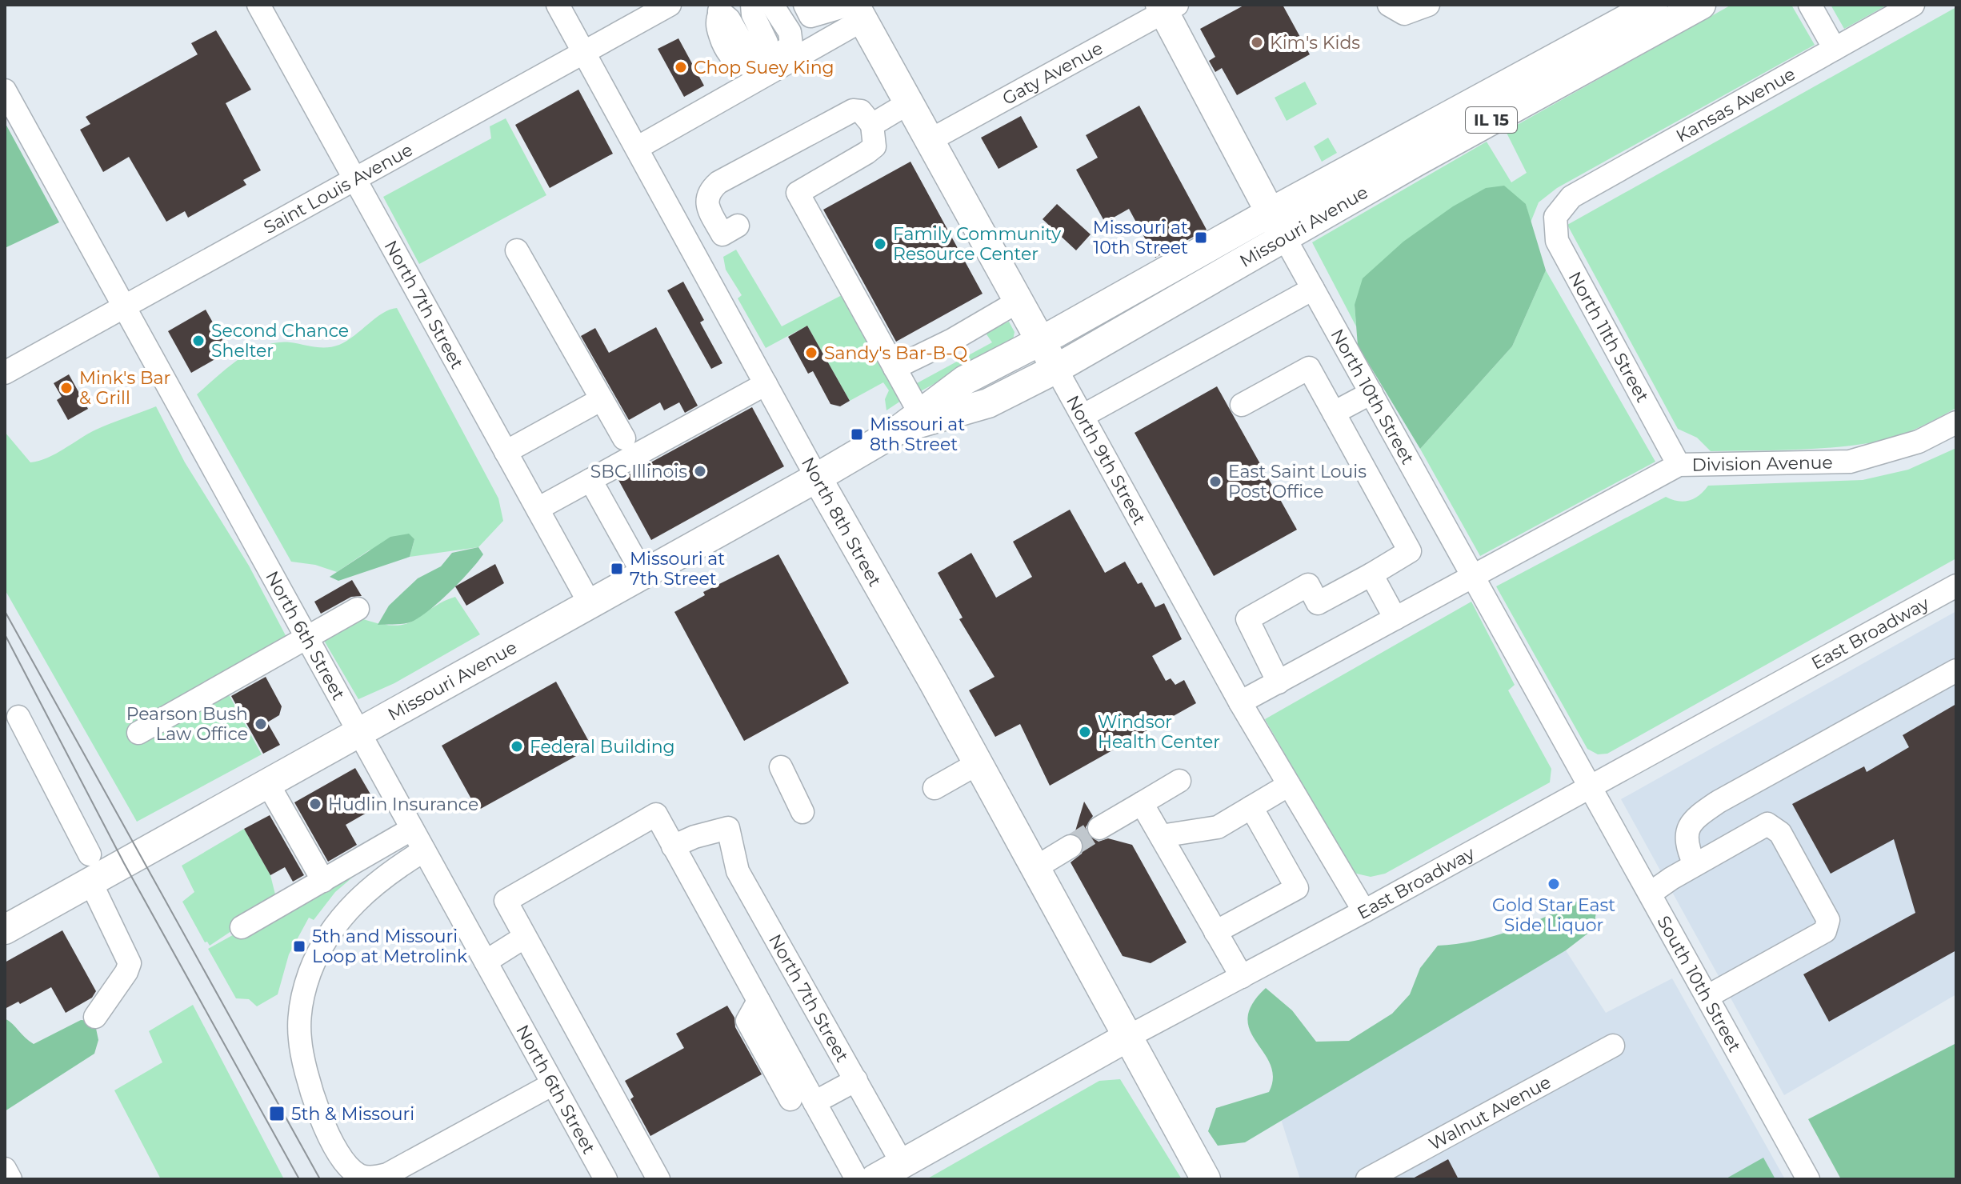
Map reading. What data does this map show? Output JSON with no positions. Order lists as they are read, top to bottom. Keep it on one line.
{"streets":{"main road":["IL 15","Missouri Avenue","North 10th Street","North 9th Street","North 8th Street","East Broadway"],"street":["Gaty Avenue","Kansas Avenue","Saint Louis Avenue","North 7th Street","North 11th Street","Division Avenue","North 6th Street","South 10th Street","Walnut Avenue"]},"crossings":[["Gaty Avenue","North 10th Street"],["Gaty Avenue","North 9th Street"],["Kansas Avenue","North 11th Street"],["Saint Louis Avenue","North 7th Street"],["Saint Louis Avenue","North 8th Street"],["Saint Louis Avenue","North 6th Street"],["Missouri Avenue","North 7th Street"],["Missouri Avenue","North 10th Street"],["Missouri Avenue","North 9th Street"],["Missouri Avenue","North 8th Street"],["Missouri Avenue","North 6th Street"],["North 7th Street","East Broadway"],["North 11th Street","Division Avenue"],["North 10th Street","Division Avenue"],["North 10th Street","East Broadway"],["North 10th Street","South 10th Street"],["North 9th Street","Division Avenue"],["North 9th Street","East Broadway"],["North 8th Street","East Broadway"],["East Broadway","South 10th Street"]],"places":{"other":["Kim's Kids","Chop Suey King","Family Community Resource Center","Second Chance Shelter","Sandy's Bar-B-Q","Mink's Bar & Grill","SBC Illinois","East Saint Louis Post Office","Pearson Bush Law Office","Windsor Health Center","Federal Building","Hudlin Insurance","Gold Star East Side Liquor"],"transit":["Missouri at 10th Street","Missouri at 8th Street","Missouri at 7th Street","5th and Missouri Loop at Metrolink","5th & Missouri"]}}
